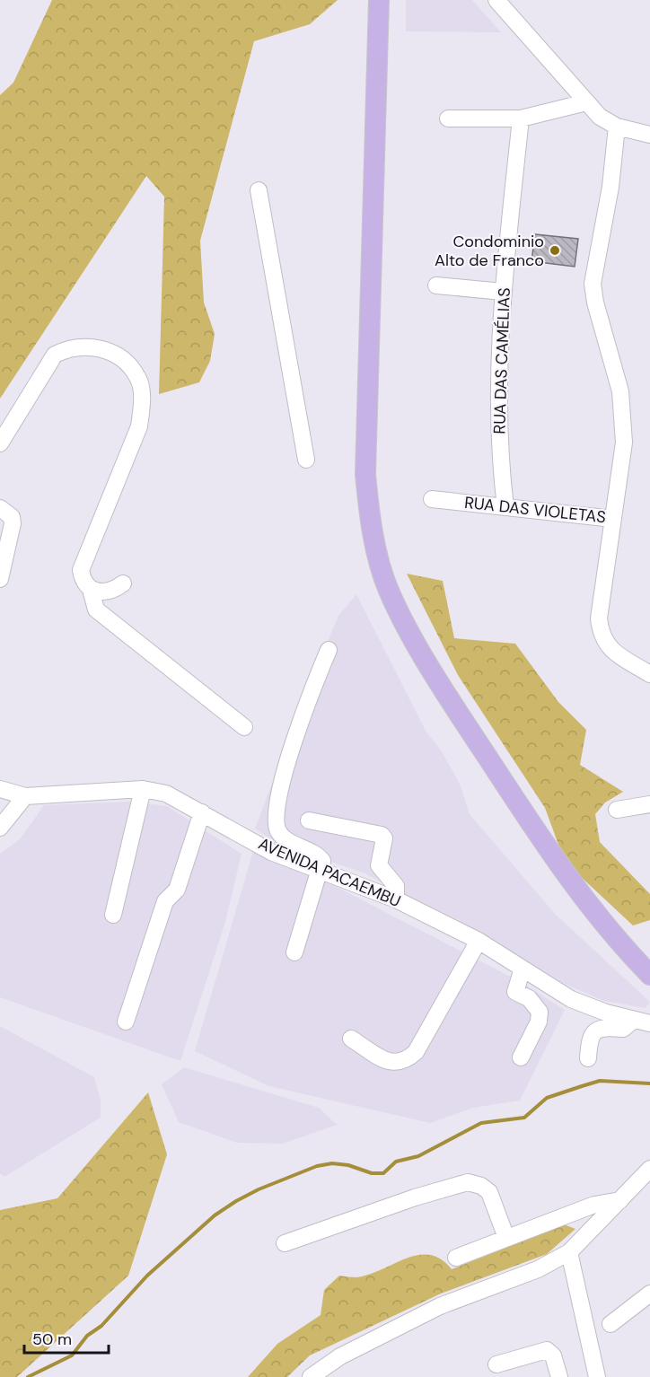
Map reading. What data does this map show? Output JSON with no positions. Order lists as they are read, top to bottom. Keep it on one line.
{"streets":{"street":["RUA DAS CAMÉLIAS","RUA DAS VIOLETAS","AVENIDA PACAEMBU"]},"crossings":[["RUA DAS CAMÉLIAS","RUA DAS VIOLETAS"]],"places":["Condominio Alto de Franco"],"scale_bar":"50 m"}
